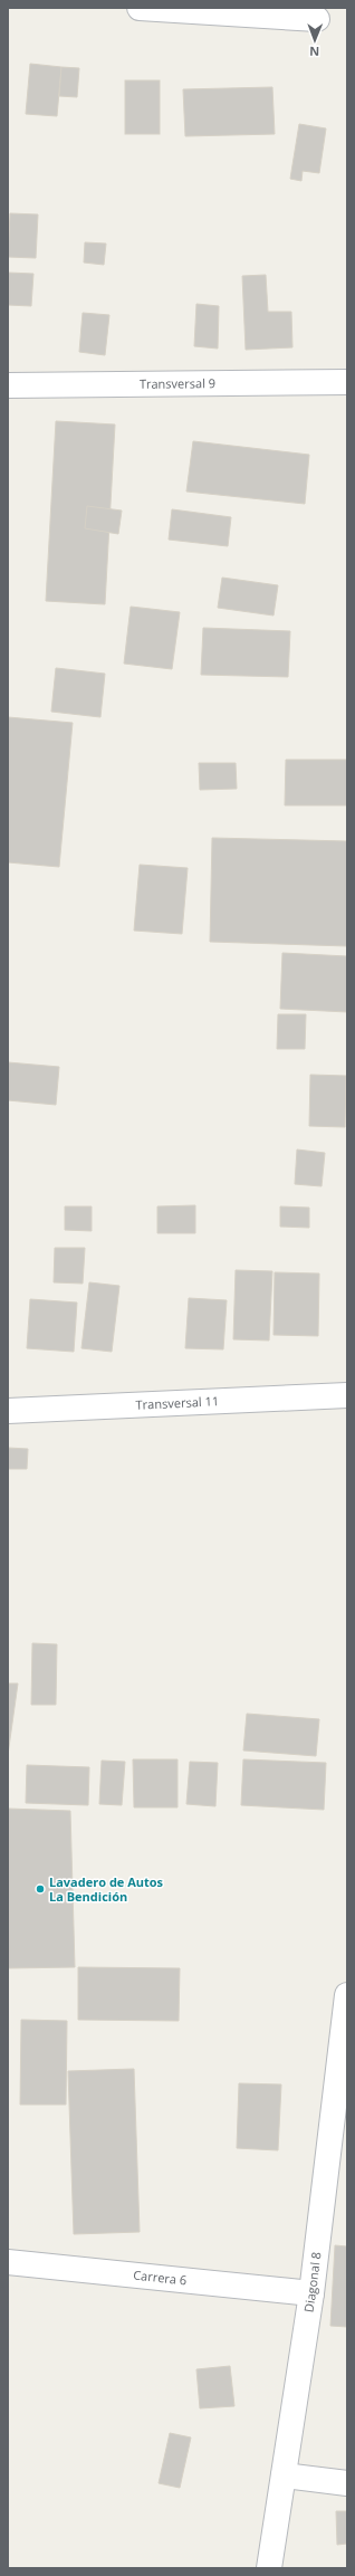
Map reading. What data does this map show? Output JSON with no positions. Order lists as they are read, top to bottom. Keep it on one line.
{"streets":{"street":["Transversal 9","Transversal 11","Carrera 6","Diagonal 8"]},"crossings":[["Carrera 6","Diagonal 8"]],"places":["Lavadero de Autos La Bendición"],"north":"bottom"}
